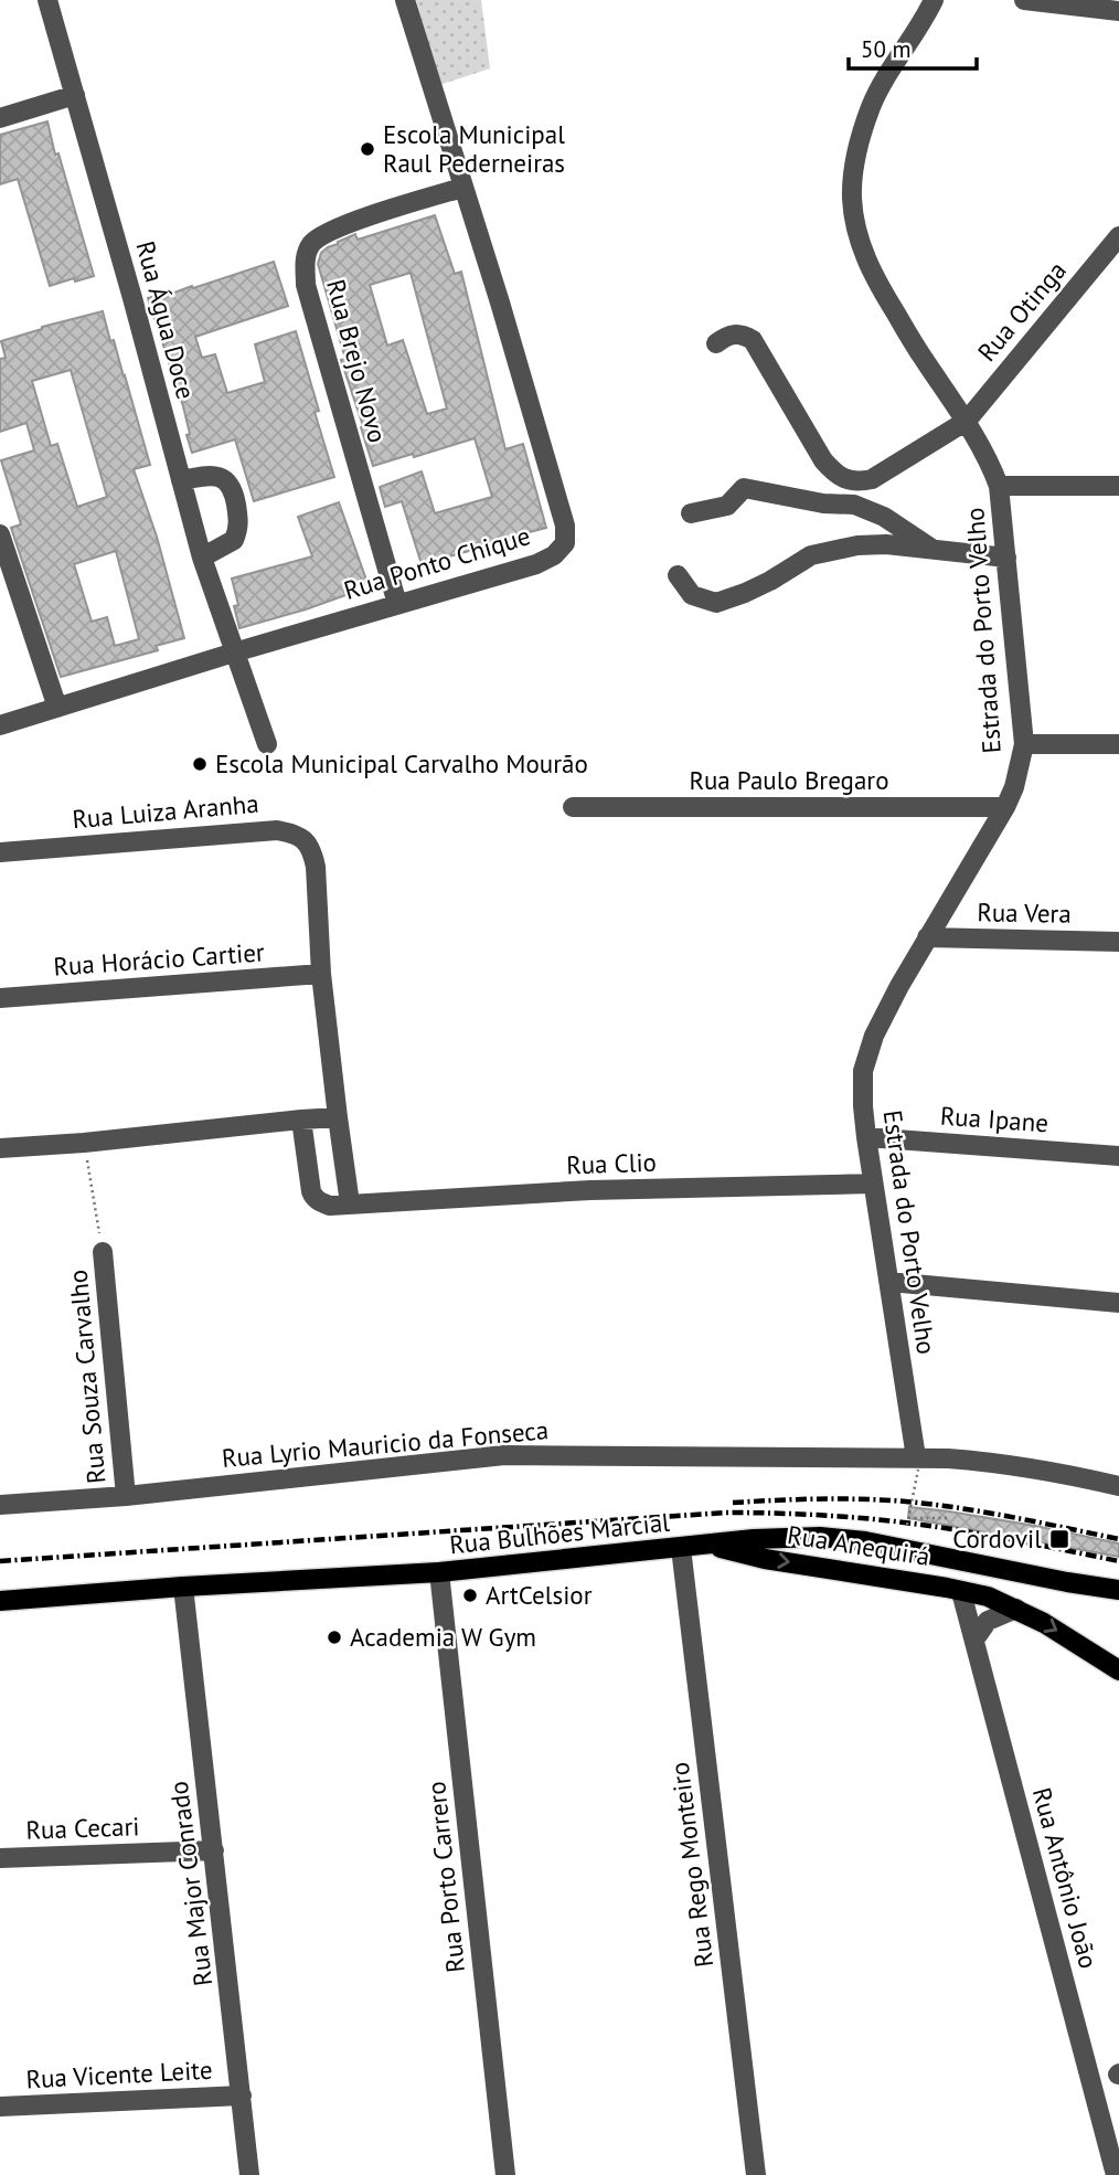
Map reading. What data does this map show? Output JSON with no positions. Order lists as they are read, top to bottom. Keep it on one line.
{"streets":{"main road":["Rua Bulhões Marcial","Rua Anequirá"],"street":["Rua Otinga","Rua Água Doce","Rua Brejo Novo","Rua Ponto Chique","Estrada do Porto Velho","Rua Paulo Bregaro","Rua Luiza Aranha","Rua Vera","Rua Horácio Cartier","Rua Ipane","Rua Clio","Rua Souza Carvalho","Rua Lyrio Mauricio da Fonseca","Rua Cecari","Rua Rego Monteiro","Rua Porto Carrero","Rua Antônio João","Rua Major Conrado","Rua Vicente Leite"]},"crossings":[["Rua Otinga","Estrada do Porto Velho"],["Rua Água Doce","Rua Ponto Chique"],["Rua Brejo Novo","Rua Ponto Chique"],["Estrada do Porto Velho","Rua Paulo Bregaro"],["Estrada do Porto Velho","Rua Vera"],["Estrada do Porto Velho","Rua Ipane"],["Estrada do Porto Velho","Rua Clio"],["Estrada do Porto Velho","Rua Lyrio Mauricio da Fonseca"],["Rua Luiza Aranha","Rua Horácio Cartier"],["Rua Souza Carvalho","Rua Lyrio Mauricio da Fonseca"],["Rua Bulhões Marcial","Rua Anequirá"],["Rua Bulhões Marcial","Rua Rego Monteiro"],["Rua Bulhões Marcial","Rua Porto Carrero"],["Rua Bulhões Marcial","Rua Major Conrado"],["Rua Anequirá","Rua Antônio João"],["Rua Cecari","Rua Major Conrado"],["Rua Major Conrado","Rua Vicente Leite"]],"one_way":["Rua Anequirá"],"places":{"other":["Escola Municipal Raul Pederneiras","Escola Municipal Carvalho Mourão","ArtCelsior","Academia W Gym"],"transit":["Cordovil"]},"scale_bar":"50 m"}
